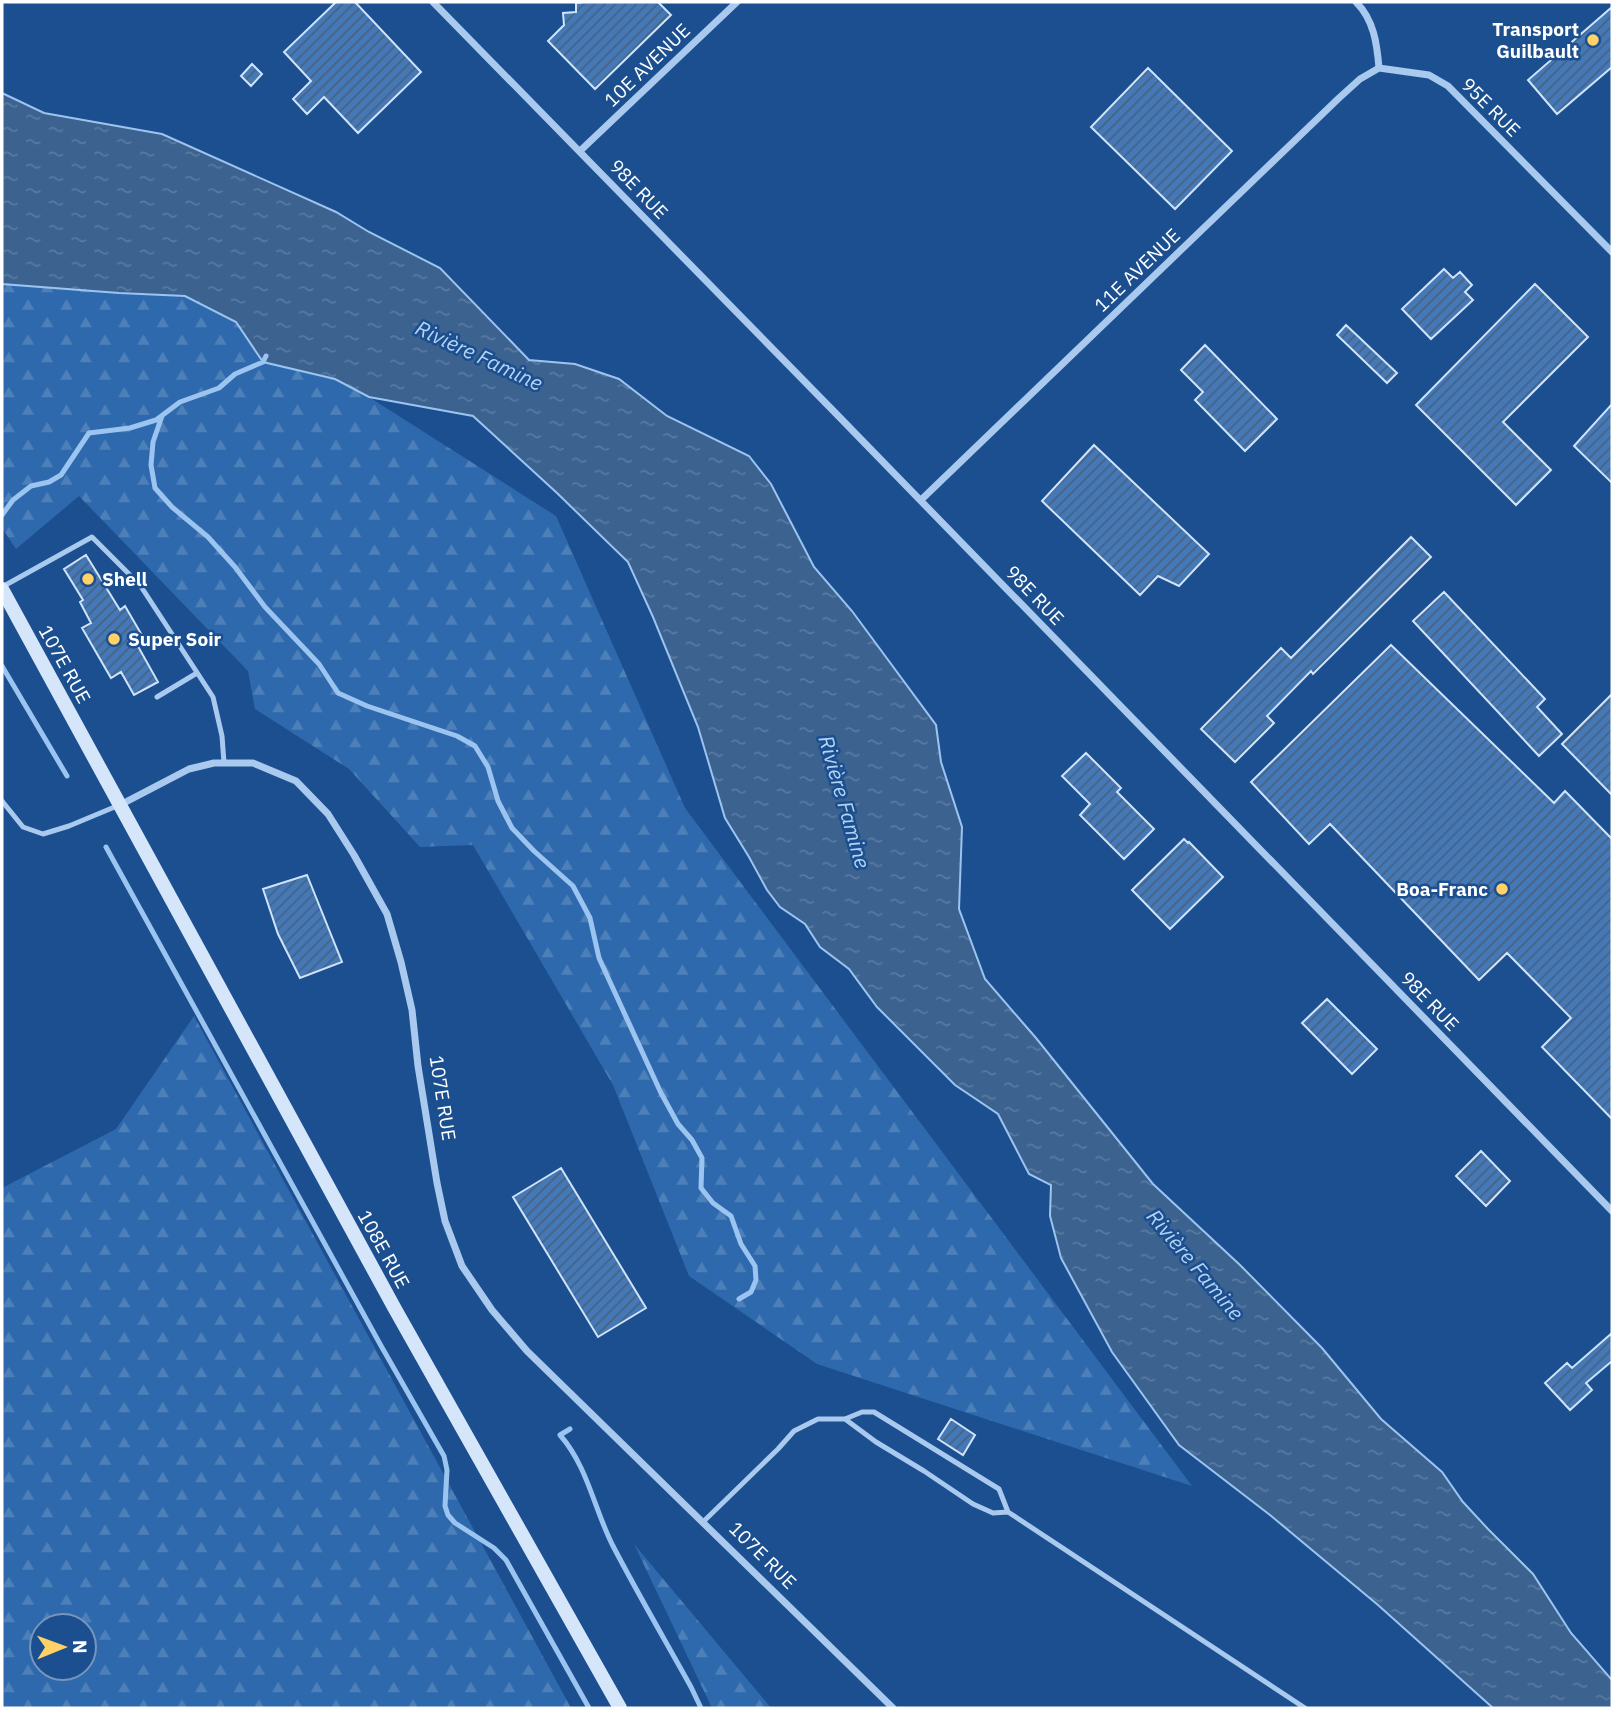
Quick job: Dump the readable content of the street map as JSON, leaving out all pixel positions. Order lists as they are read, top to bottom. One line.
{"streets":{"main road":["107E RUE","108E RUE"],"street":["10E AVENUE","95E RUE","98E RUE","11E AVENUE"]},"crossings":[["10E AVENUE","98E RUE"],["95E RUE","11E AVENUE"],["98E RUE","11E AVENUE"],["107E RUE","108E RUE"]],"water":["Rivière Famine"],"places":["Transport Guilbault","Shell","Super Soir","Boa-Franc"],"north":"right"}
